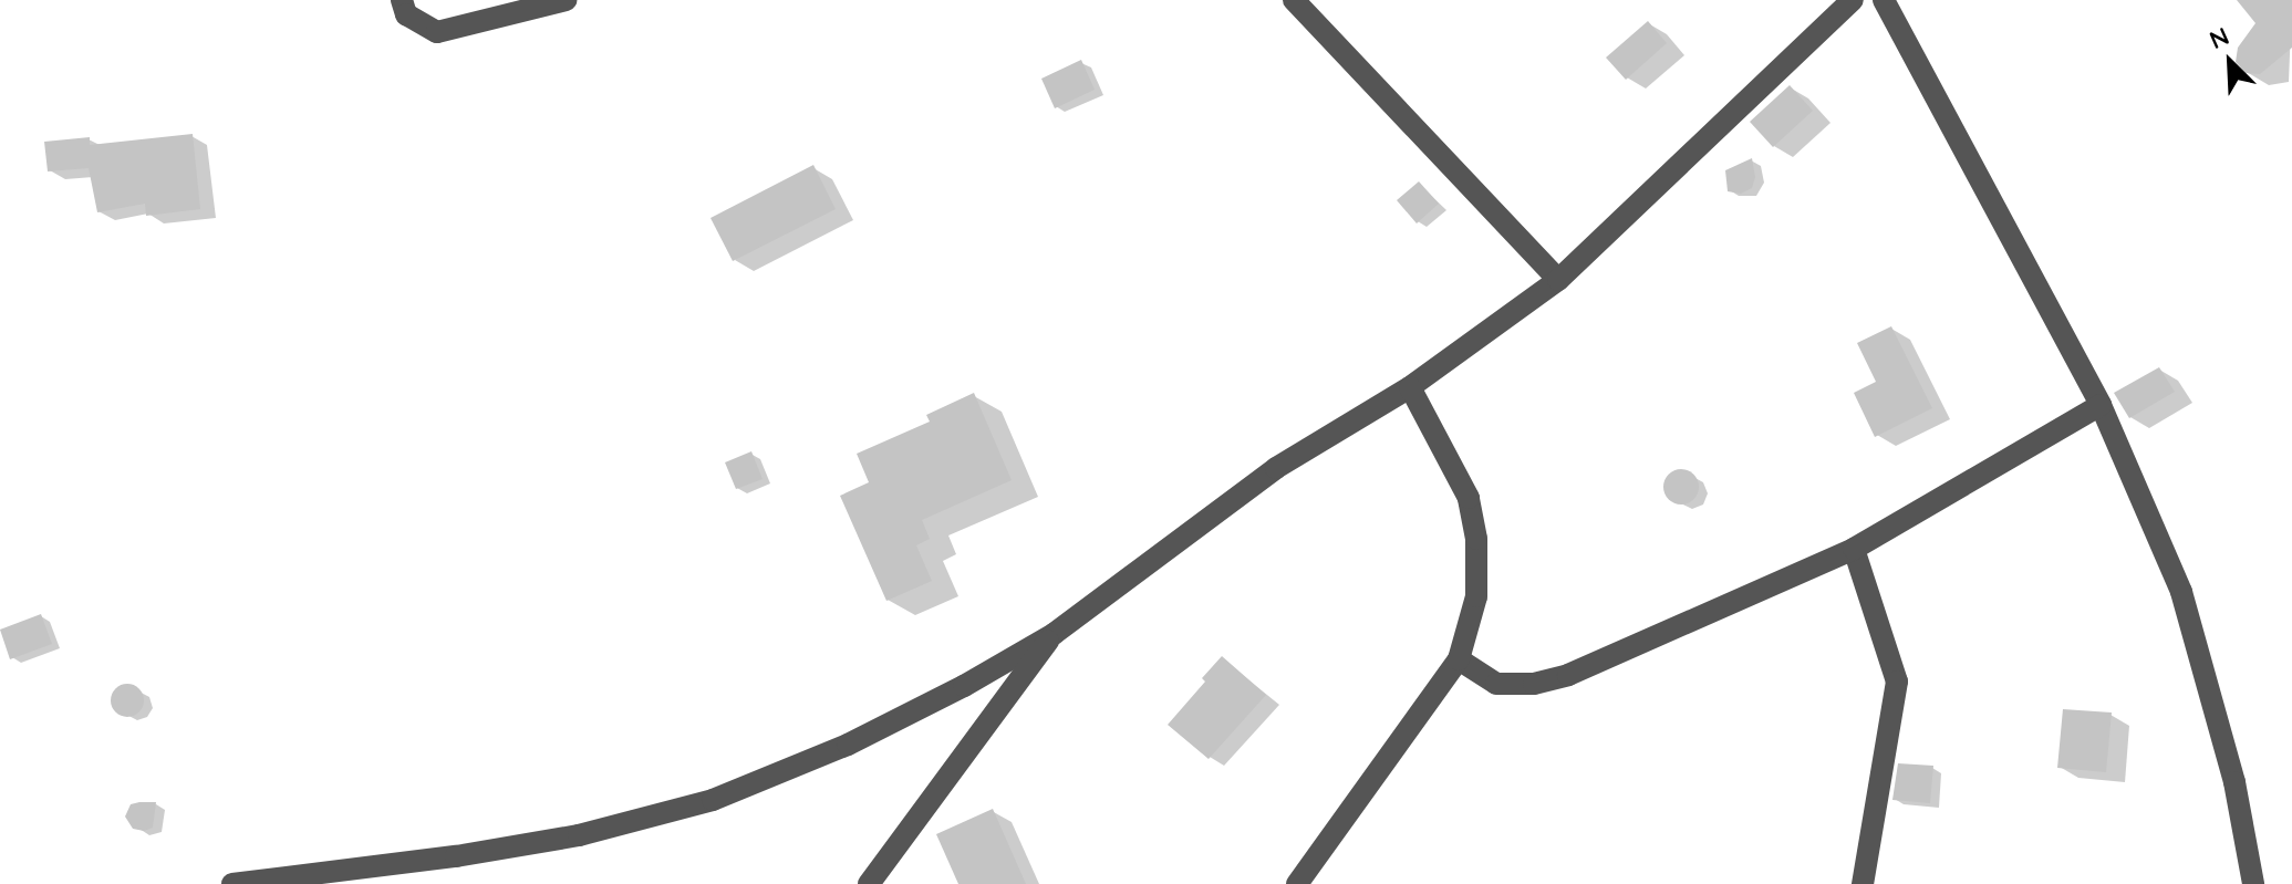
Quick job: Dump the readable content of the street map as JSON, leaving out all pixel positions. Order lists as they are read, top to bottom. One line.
{"north":"top left"}
